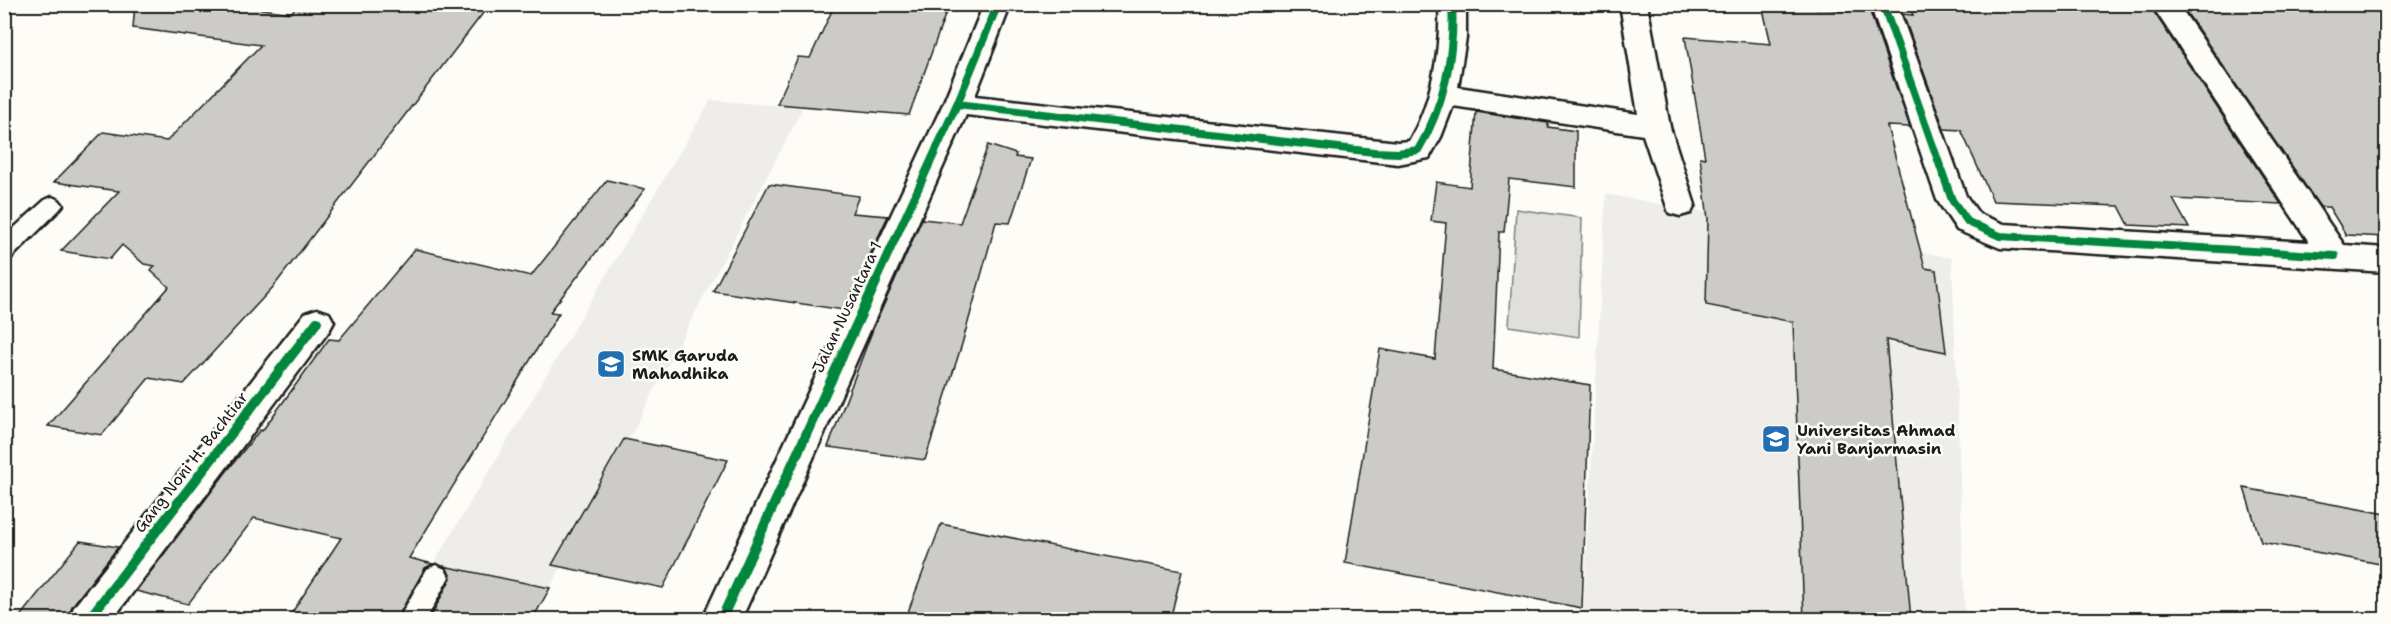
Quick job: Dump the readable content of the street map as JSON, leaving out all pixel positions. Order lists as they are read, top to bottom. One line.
{"streets":{"street":["Jalan Nusantara 1","Gang Noni H. Bachtiar"]},"places":{"school or university":["SMK Garuda Mahadhika","Universitas Ahmad Yani Banjarmasin"]}}
